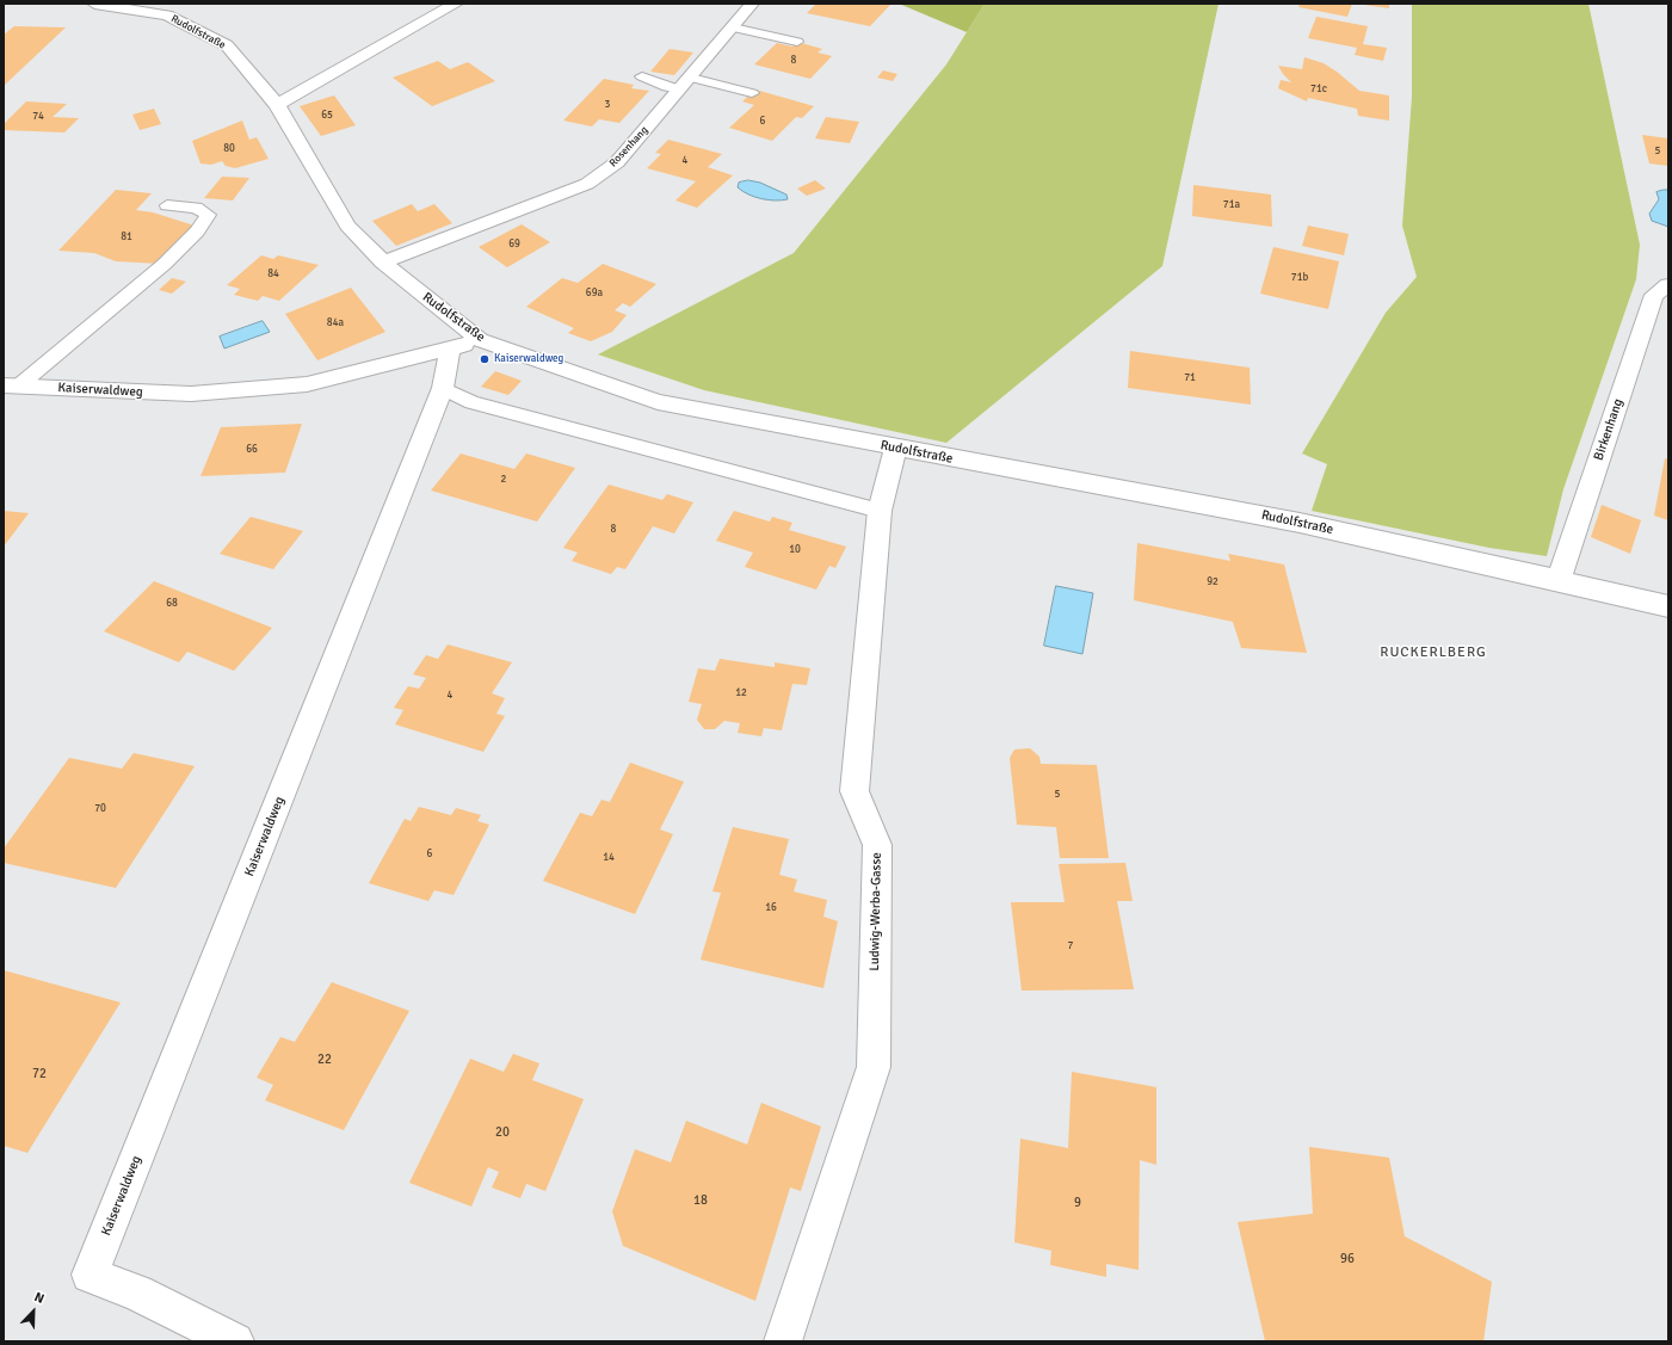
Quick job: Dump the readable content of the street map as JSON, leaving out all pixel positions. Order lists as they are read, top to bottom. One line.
{"streets":{"street":["Rudolfstraße","Rosenhang","Kaiserwaldweg","Birkenhang","Ludwig-Werba-Gasse"]},"crossings":[["Rudolfstraße","Rosenhang"],["Rudolfstraße","Kaiserwaldweg"],["Rudolfstraße","Birkenhang"],["Rudolfstraße","Ludwig-Werba-Gasse"]],"districts":["RUCKERLBERG"],"places":["Kaiserwaldweg"],"house_numbers":["8","71c","3","65","74","6","80","5","4","71a","81","69","84","71b","69a","84a","71","66","2","8","10","92","68","12","4","5","70","6","14","16","7","22","72","20","18","9","96"],"north":"top right"}
